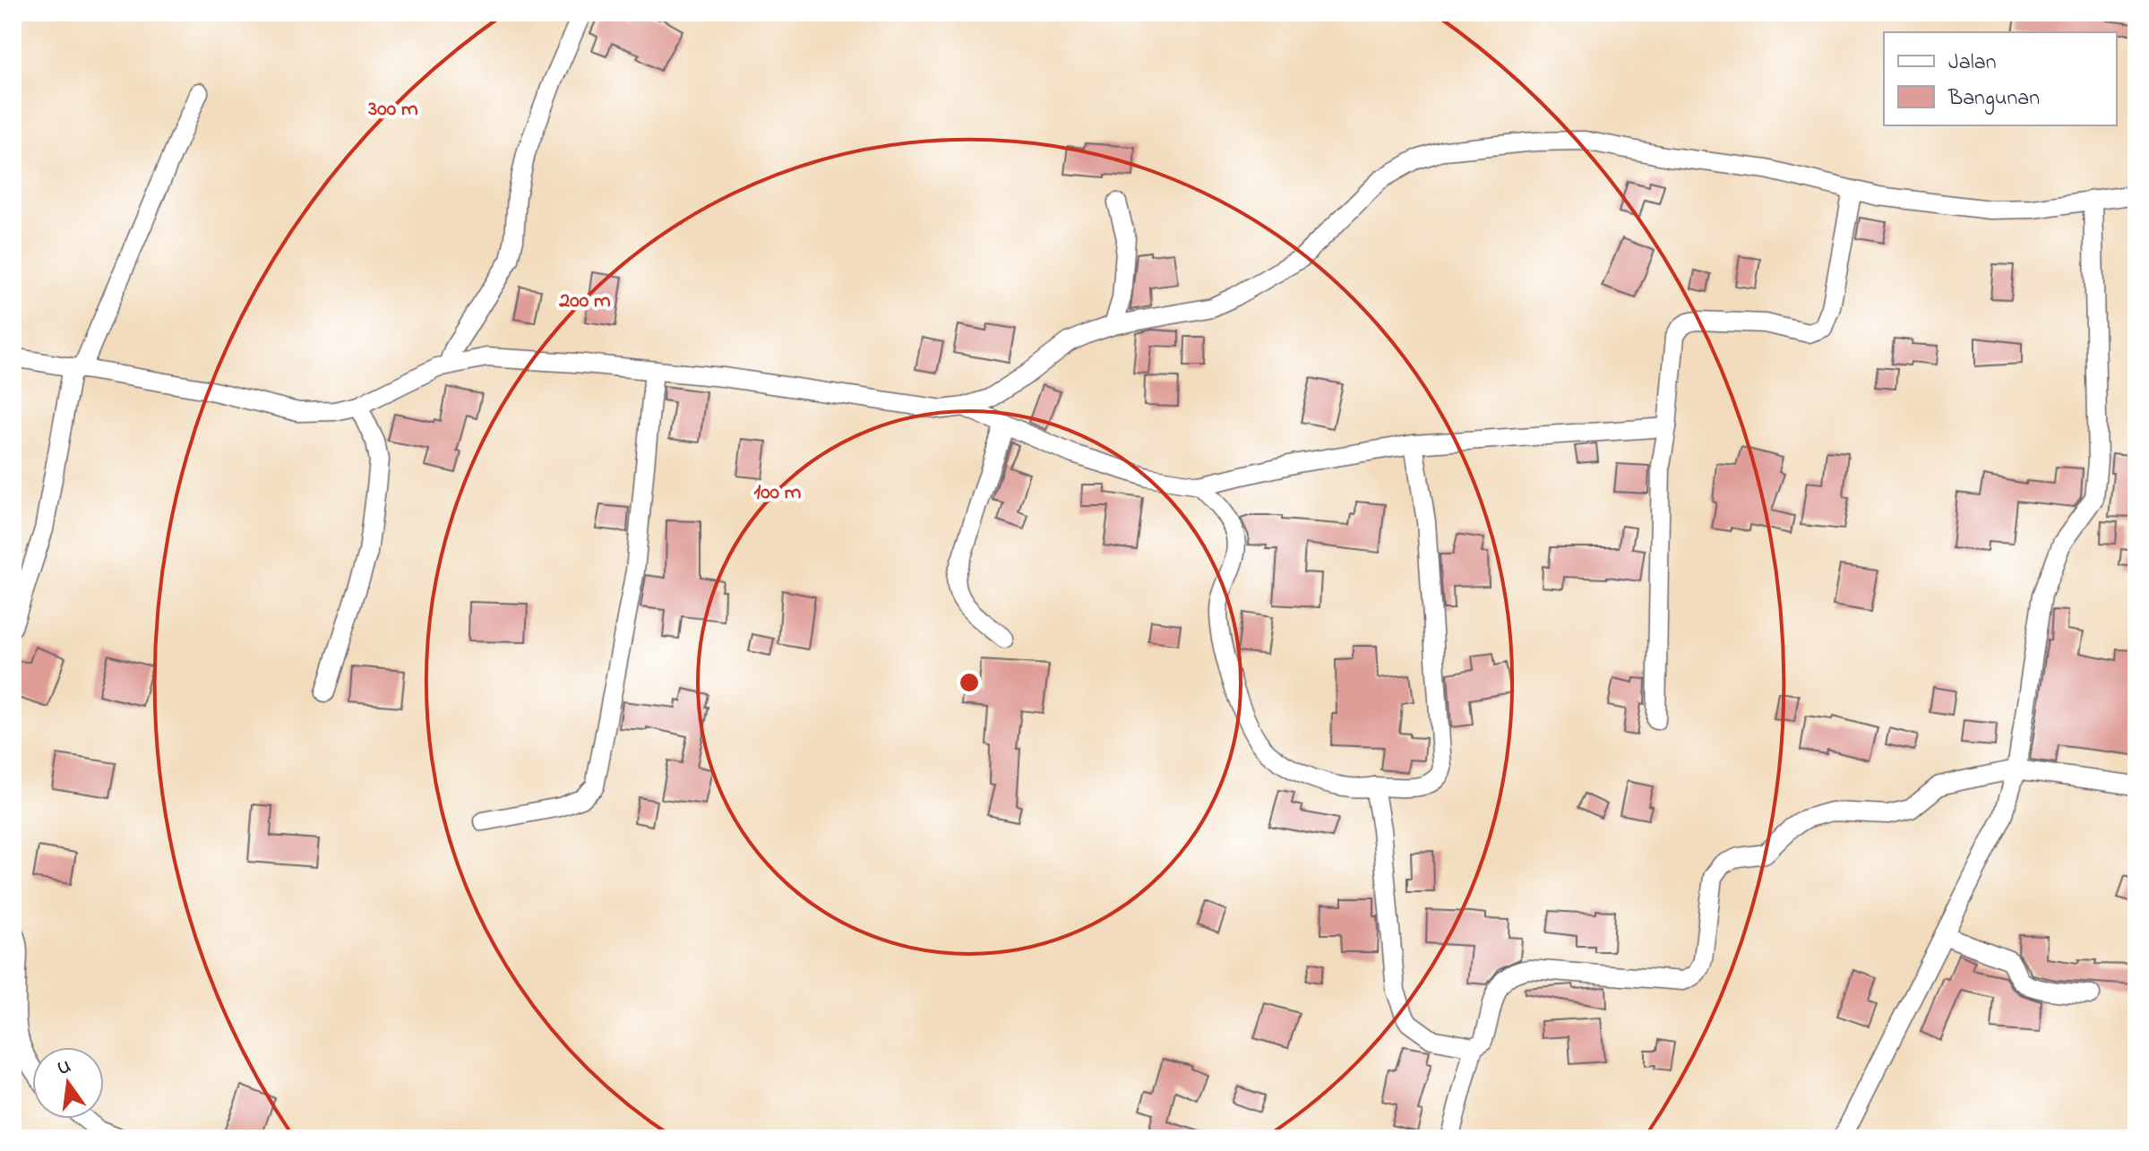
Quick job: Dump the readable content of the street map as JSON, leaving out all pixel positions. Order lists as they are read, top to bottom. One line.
{"legend":["Jalan","Bangunan"],"north":"top","rings":["300 m","200 m","100 m"]}
